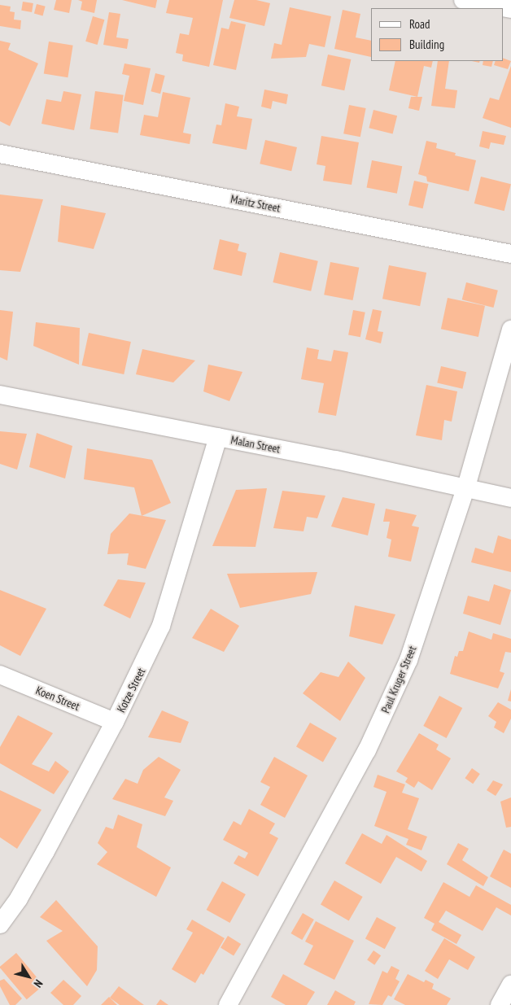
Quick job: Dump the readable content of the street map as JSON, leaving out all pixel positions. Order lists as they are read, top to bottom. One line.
{"streets":{"street":["Maritz Street","Malan Street","Paul Kruger Street","Kotze Street","Koen Street"]},"crossings":[["Malan Street","Paul Kruger Street"],["Malan Street","Kotze Street"],["Kotze Street","Koen Street"]],"legend":["Road","Building"],"north":"bottom right"}
